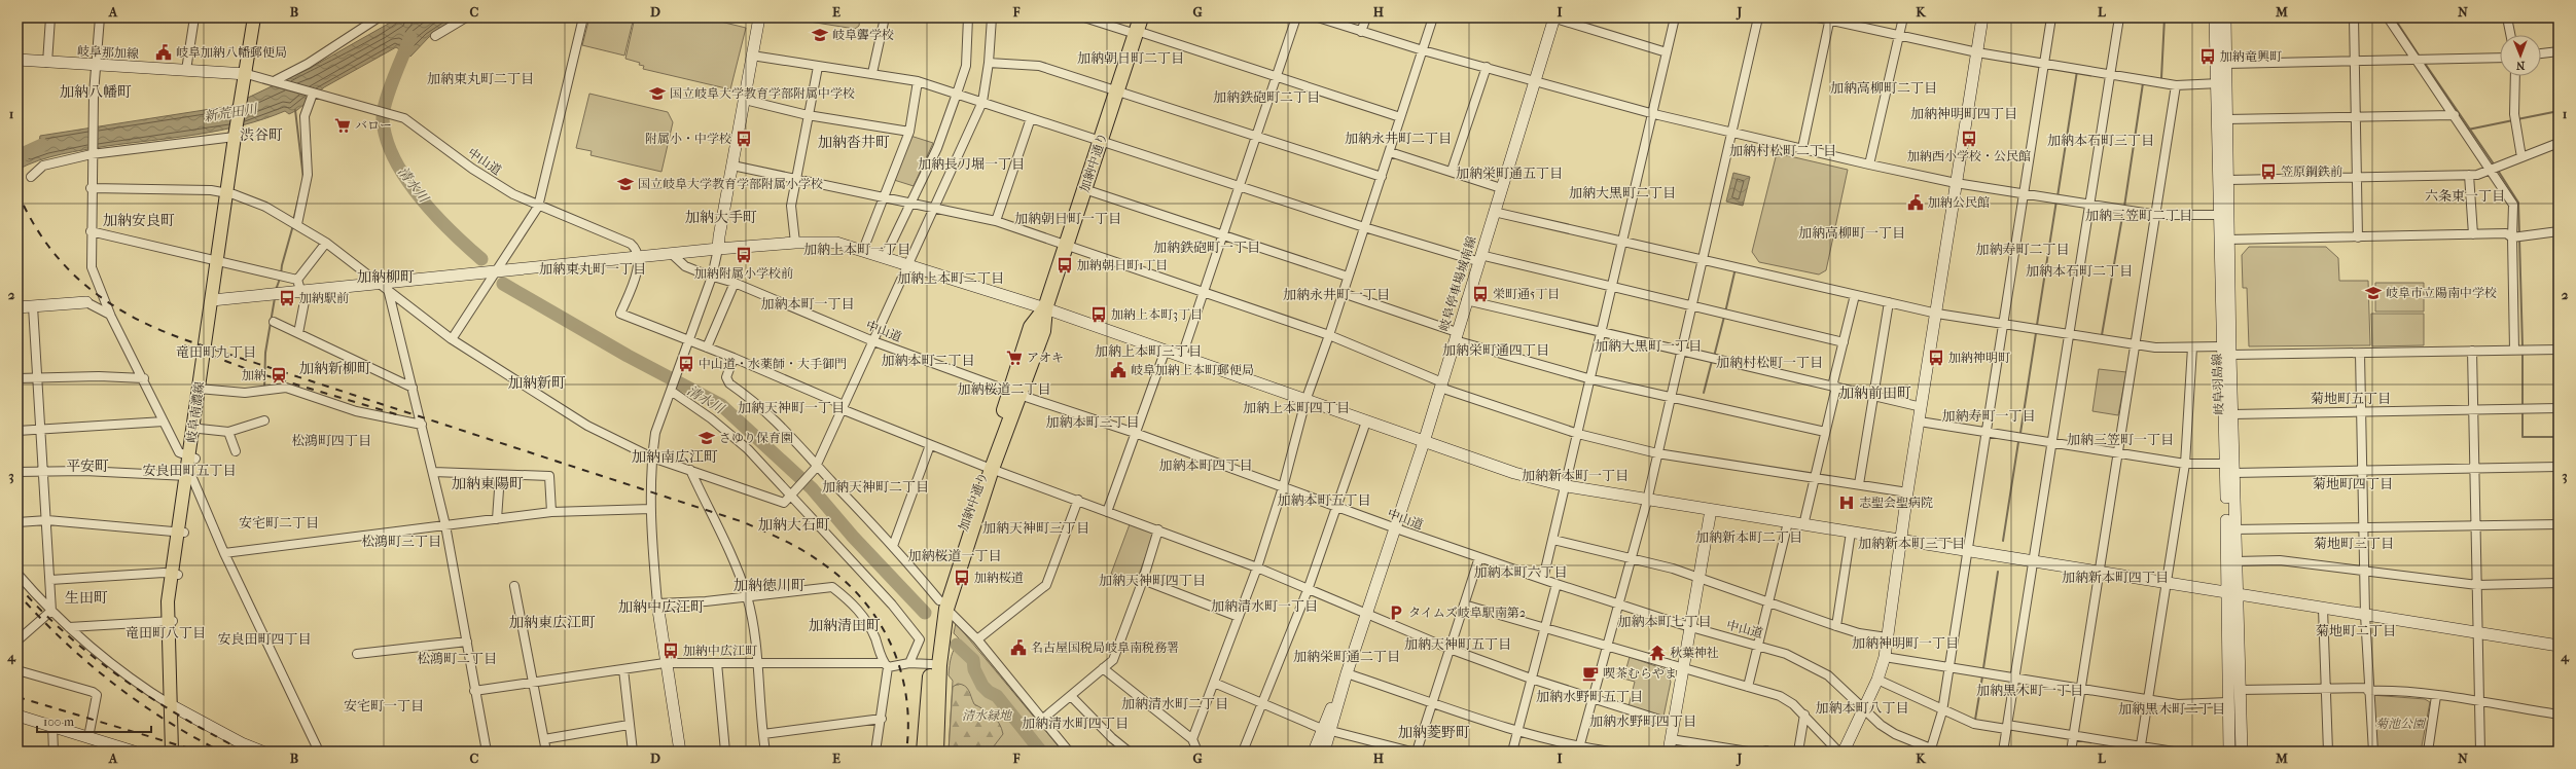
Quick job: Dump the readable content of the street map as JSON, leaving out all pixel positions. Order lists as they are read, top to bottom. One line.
{"streets":{"highway":["加納中通り"],"main road":["岐阜南濃線"],"street":["岐阜那加線","中山道","岐阜停車場城南線","岐阜羽島線"]},"crossings":[["岐阜那加線","中山道"],["岐阜那加線","岐阜南濃線"],["中山道","加納中通り"],["中山道","岐阜停車場城南線"],["中山道","岐阜南濃線"]],"districts":["加納朝日町二丁目","加納東丸町二丁目","加納高柳町二丁目","加納八幡町","加納鉄砲町二丁目","加納神明町四丁目","渋谷町","加納永井町二丁目","加納本石町三丁目","加納沓井町","加納村松町二丁目","加納長刀堀一丁目","加納栄町通五丁目","加納大黒町二丁目","六条東一丁目","加納三笠町二丁目","加納大手町","加納朝日町一丁目","加納安良町","加納高柳町一丁目","加納鉄砲町一丁目","加納上本町一丁目","加納寿町二丁目","加納東丸町一丁目","加納本石町二丁目","加納柳町","加納上本町二丁目","加納永井町一丁目","加納本町一丁目","加納大黒町一丁目","加納栄町通四丁目","加納上本町三丁目","竜田町九丁目","加納本町二丁目","加納村松町一丁目","加納新柳町","加納新町","加納桜道二丁目","加納前田町","菊地町五丁目","加納天神町一丁目","加納上本町四丁目","加納寿町一丁目","加納本町三丁目","加納三笠町一丁目","松鴻町四丁目","加納南広江町","加納本町四丁目","平安町","安良田町五丁目","加納新本町一丁目","加納東陽町","菊地町四丁目","加納天神町二丁目","加納本町五丁目","安宅町二丁目","加納大石町","加納天神町三丁目","加納新本町二丁目","松鴻町三丁目","加納新本町三丁目","菊地町三丁目","加納桜道一丁目","加納本町六丁目","加納新本町四丁目","加納天神町四丁目","加納徳川町","生田町","加納清水町一丁目","加納中広江町","加納本町七丁目","加納東広江町","加納清田町","菊地町二丁目","竜田町八丁目","安良田町四丁目","加納神明町一丁目","加納天神町五丁目","加納栄町通二丁目","松鴻町二丁目","加納黒木町一丁目","加納水野町五丁目","加納清水町二丁目","安宅町一丁目","加納本町八丁目","加納黒木町二丁目","加納水野町四丁目","加納清水町四丁目","加納菱野町"],"water":["新荒田川","清水川"],"parks":["清水緑地","菊池公園"],"places":{"school or university":["岐阜聾学校","国立岐阜大学教育学部附属中学校","国立岐阜大学教育学部附属小学校","岐阜市立陽南中学校","さゆり保育園"],"public building":["岐阜加納八幡郵便局","加納公民館","岐阜加納上本町郵便局","名古屋国税局岐阜南税務署"],"bus stop":["加納竜興町","附属小・中学校","加納西小学校・公民館","笠原鋼鉄前","加納附属小学校前","加納朝日町1丁目","栄町通5丁目","加納駅前","加納上本町3丁目","加納神明町","中山道・水薬師・大手御門","加納桜道","加納中広江町"],"supermarket":["バロー","アオキ"],"station":["加納"],"hospital":["志聖会聖病院"],"parking":["タイムズ岐阜駅南第2"],"temple":["秋葉神社"],"cafe":["喫茶むらやま"]},"scale_bar":"100 m","north":"bottom","grid":{"columns":["A","B","C","D","E","F","G","H","I","J","K","L","M","N"],"rows":["1","2","3","4"]}}
